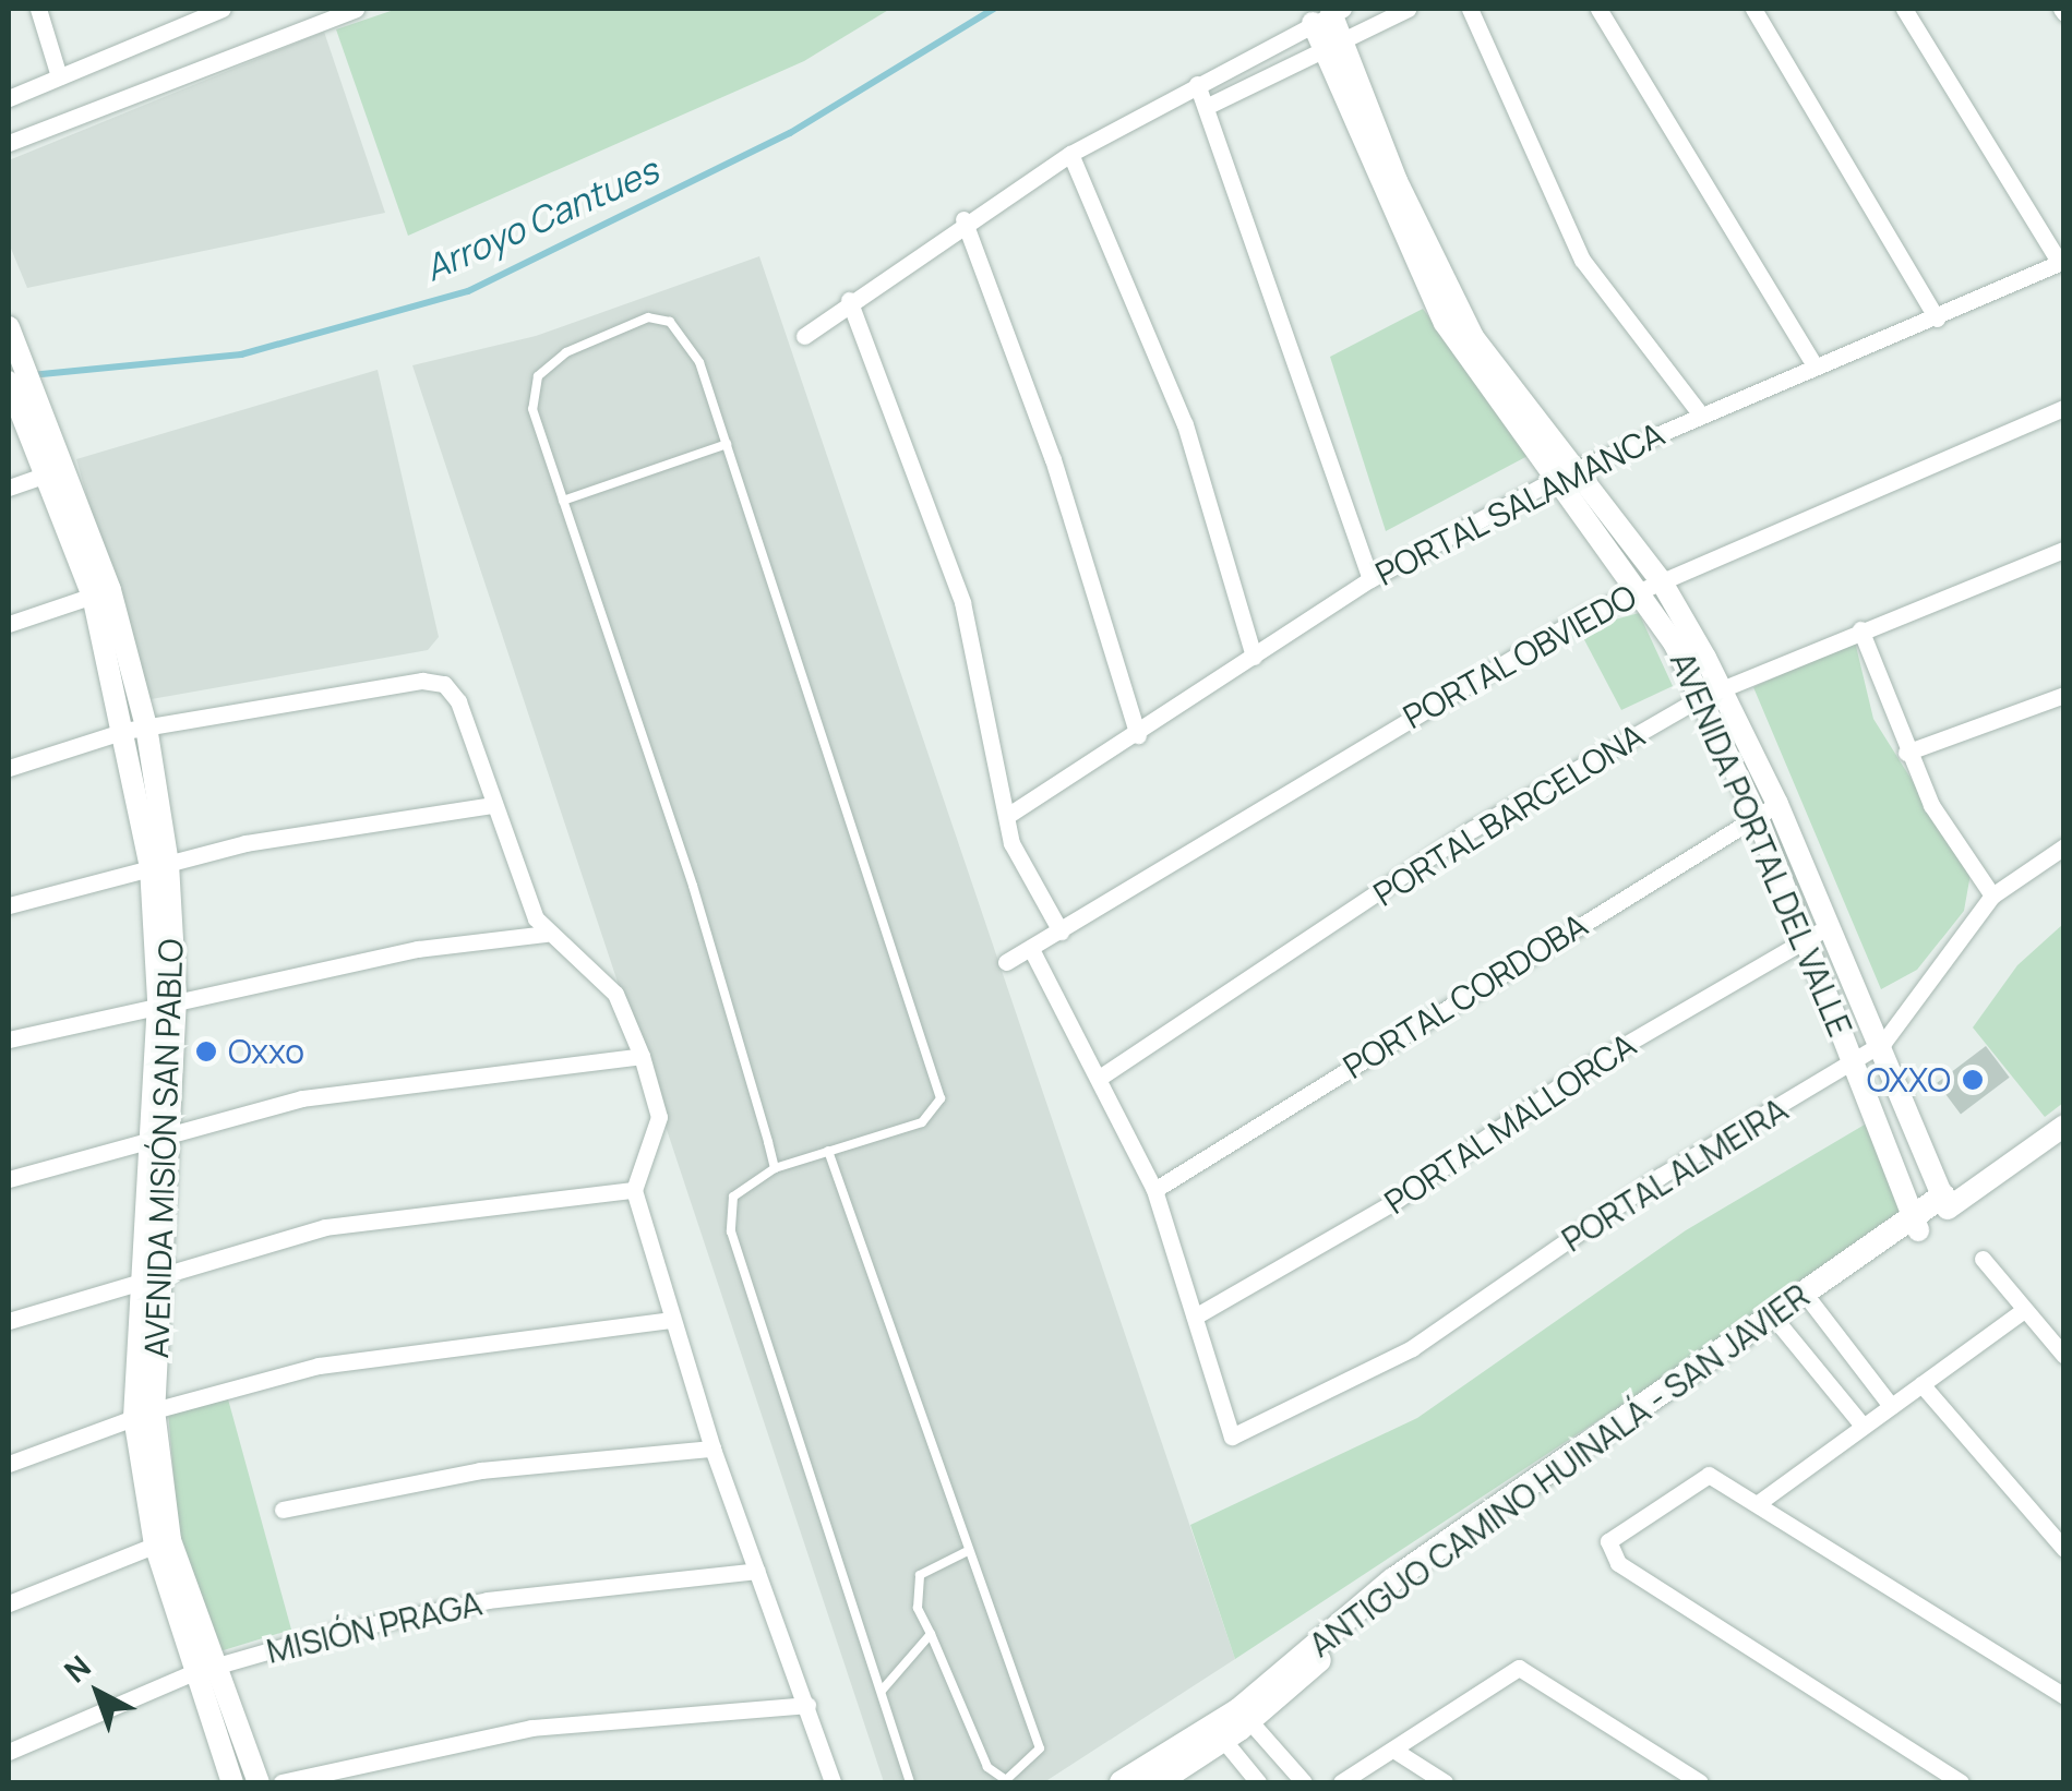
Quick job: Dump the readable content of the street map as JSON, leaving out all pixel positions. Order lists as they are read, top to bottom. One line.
{"streets":{"street":["PORTAL SALAMANCA","PORTAL OBVIEDO","PORTAL BARCELONA","AVENIDA PORTAL DEL VALLE","PORTAL CORDOBA","PORTAL MALLORCA","AVENIDA MISIÓN SAN PABLO","PORTAL ALMEIRA","MISIÓN PRAGA"]},"crossings":[["PORTAL SALAMANCA","AVENIDA PORTAL DEL VALLE"],["PORTAL OBVIEDO","AVENIDA PORTAL DEL VALLE"],["PORTAL BARCELONA","AVENIDA PORTAL DEL VALLE"],["AVENIDA PORTAL DEL VALLE","PORTAL CORDOBA"],["AVENIDA PORTAL DEL VALLE","PORTAL MALLORCA"],["AVENIDA PORTAL DEL VALLE","PORTAL ALMEIRA"],["PORTAL MALLORCA","PORTAL ALMEIRA"],["AVENIDA MISIÓN SAN PABLO","MISIÓN PRAGA"]],"water":["Arroyo Cantues"],"places":["Oxxo","OXXO"],"north":"top left"}
